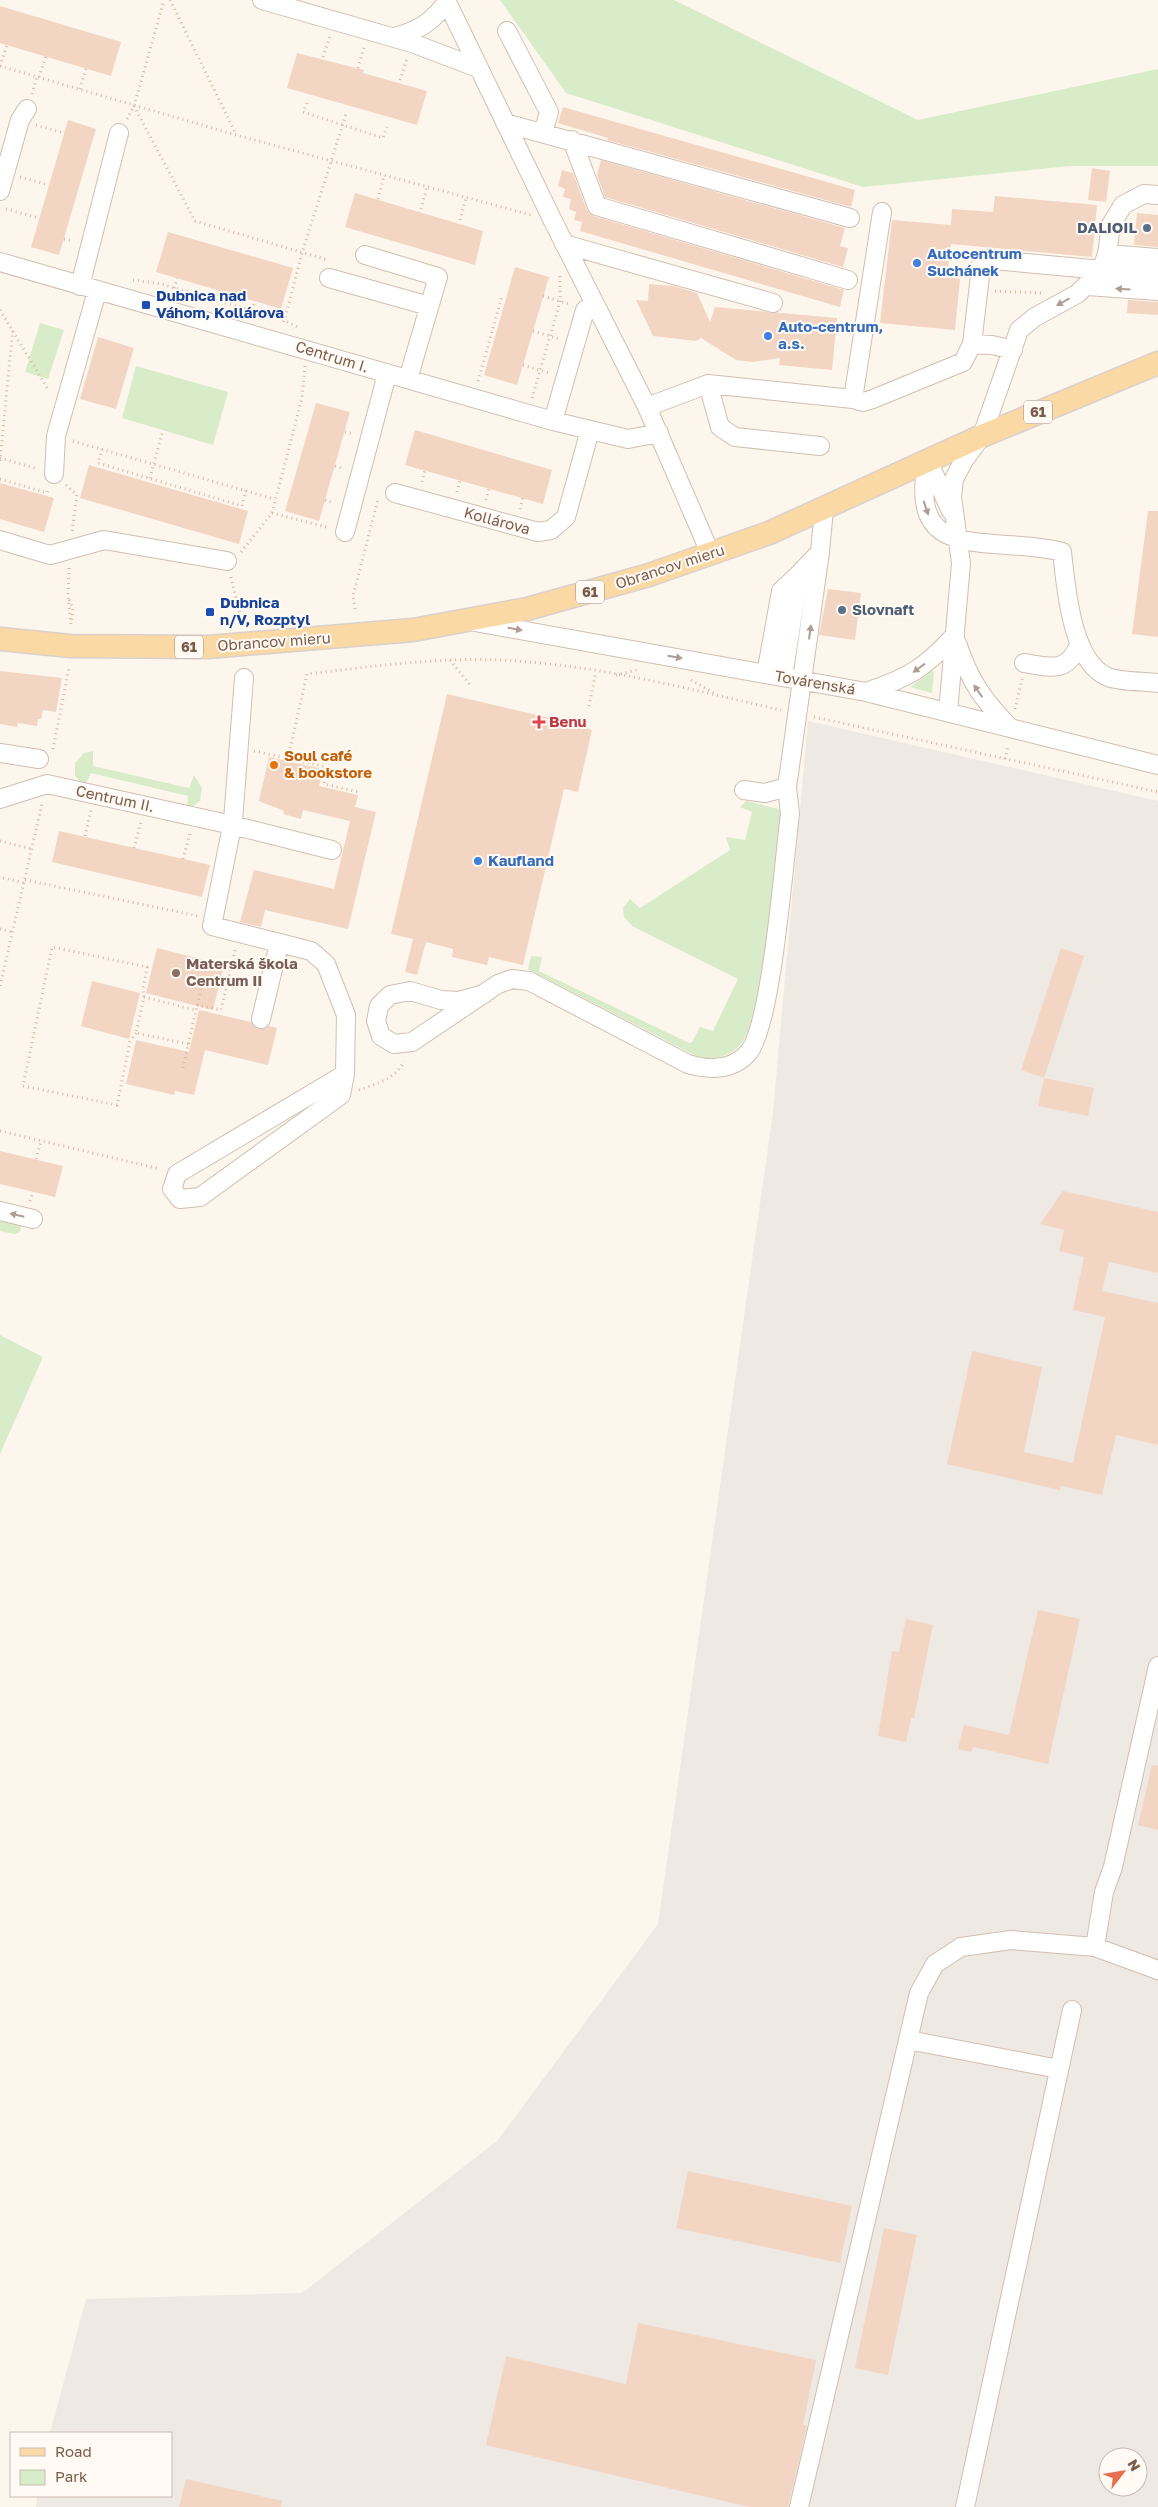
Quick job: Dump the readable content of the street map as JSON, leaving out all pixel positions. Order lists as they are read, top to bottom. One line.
{"streets":{"main road":["61","Obrancov mieru"],"street":["Centrum I.","Kollárova","Továrenská","Centrum II."]},"crossings":[["Centrum I.","Kollárova"],["Obrancov mieru","Továrenská"]],"one_way":["Továrenská"],"places":{"other":["DALIOIL","Autocentrum Suchánek","Auto-centrum, a.s.","Slovnaft","Soul café & bookstore","Kaufland","Materská škola Centrum II"],"transit":["Dubnica nad Váhom, Kollárova","Dubnica n/V, Rozptyl"],"health":["Benu"]},"legend":["Road","Park"],"north":"top right"}
